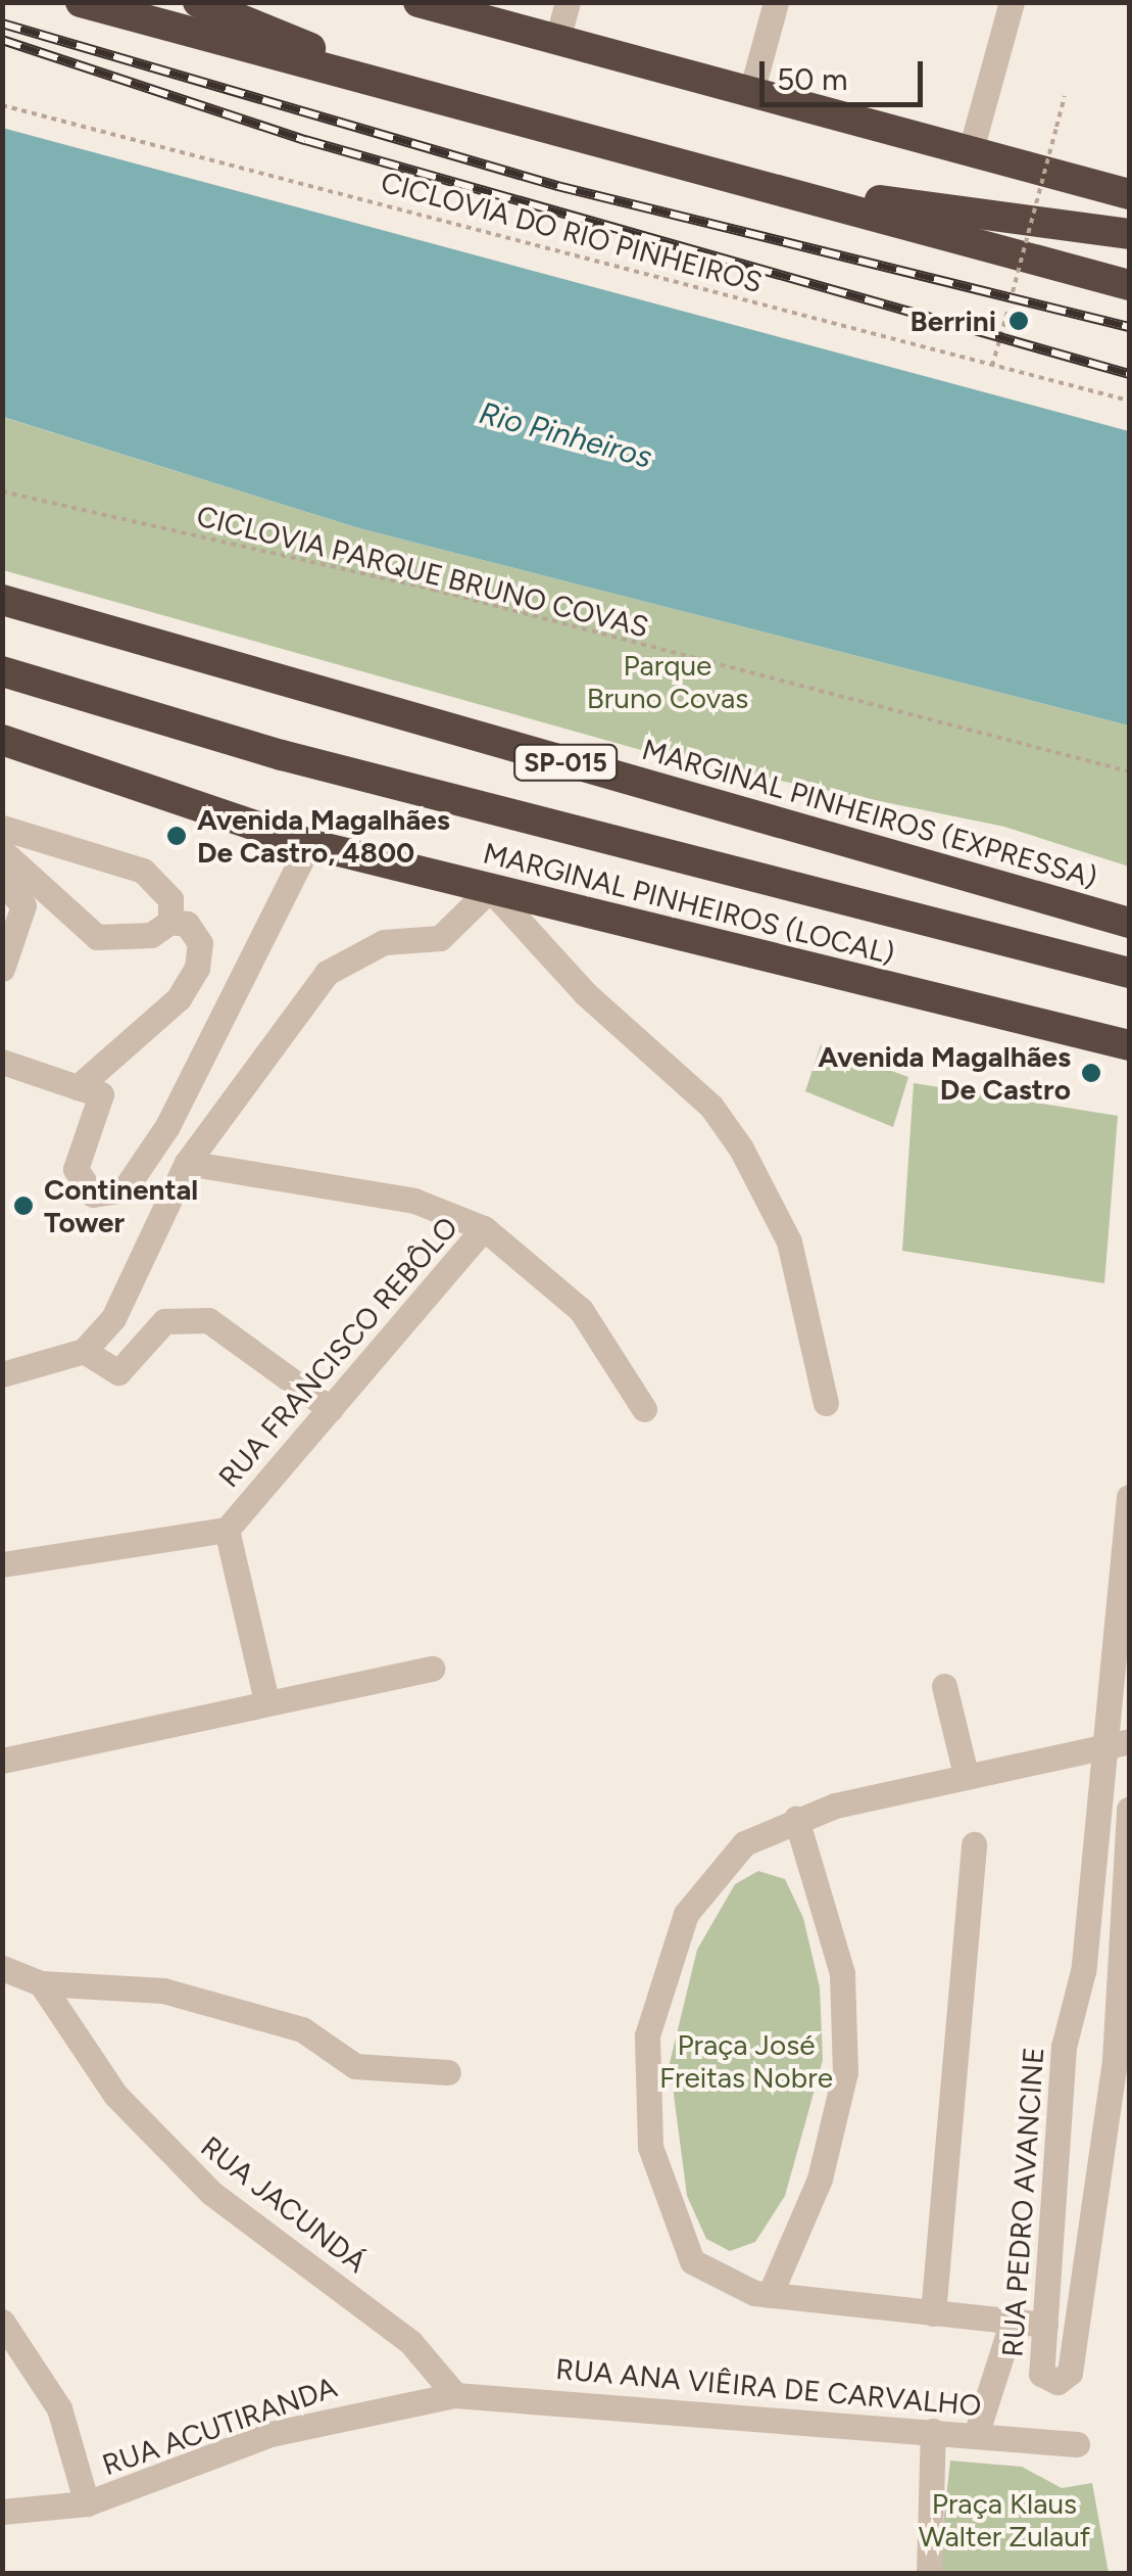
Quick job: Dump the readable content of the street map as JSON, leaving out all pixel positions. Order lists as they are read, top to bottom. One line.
{"streets":{"highway":["SP-015","MARGINAL PINHEIROS (EXPRESSA)","MARGINAL PINHEIROS (LOCAL)"],"street":["RUA FRANCISCO REBÔLO","RUA PEDRO AVANCINE","RUA JACUNDÁ","RUA ANA VIÊIRA DE CARVALHO","RUA ACUTIRANDA"],"path":["CICLOVIA DO RIO PINHEIROS","CICLOVIA PARQUE BRUNO COVAS"]},"crossings":[["RUA JACUNDÁ","RUA ANA VIÊIRA DE CARVALHO"],["RUA JACUNDÁ","RUA ACUTIRANDA"],["RUA ANA VIÊIRA DE CARVALHO","RUA ACUTIRANDA"]],"water":["Rio Pinheiros"],"parks":["Parque Bruno Covas","Praça José Freitas Nobre","Praça Klaus Walter Zulauf"],"places":["Berrini","Avenida Magalhães De Castro, 4800","Avenida Magalhães De Castro","Continental Tower"],"scale_bar":"50 m"}
